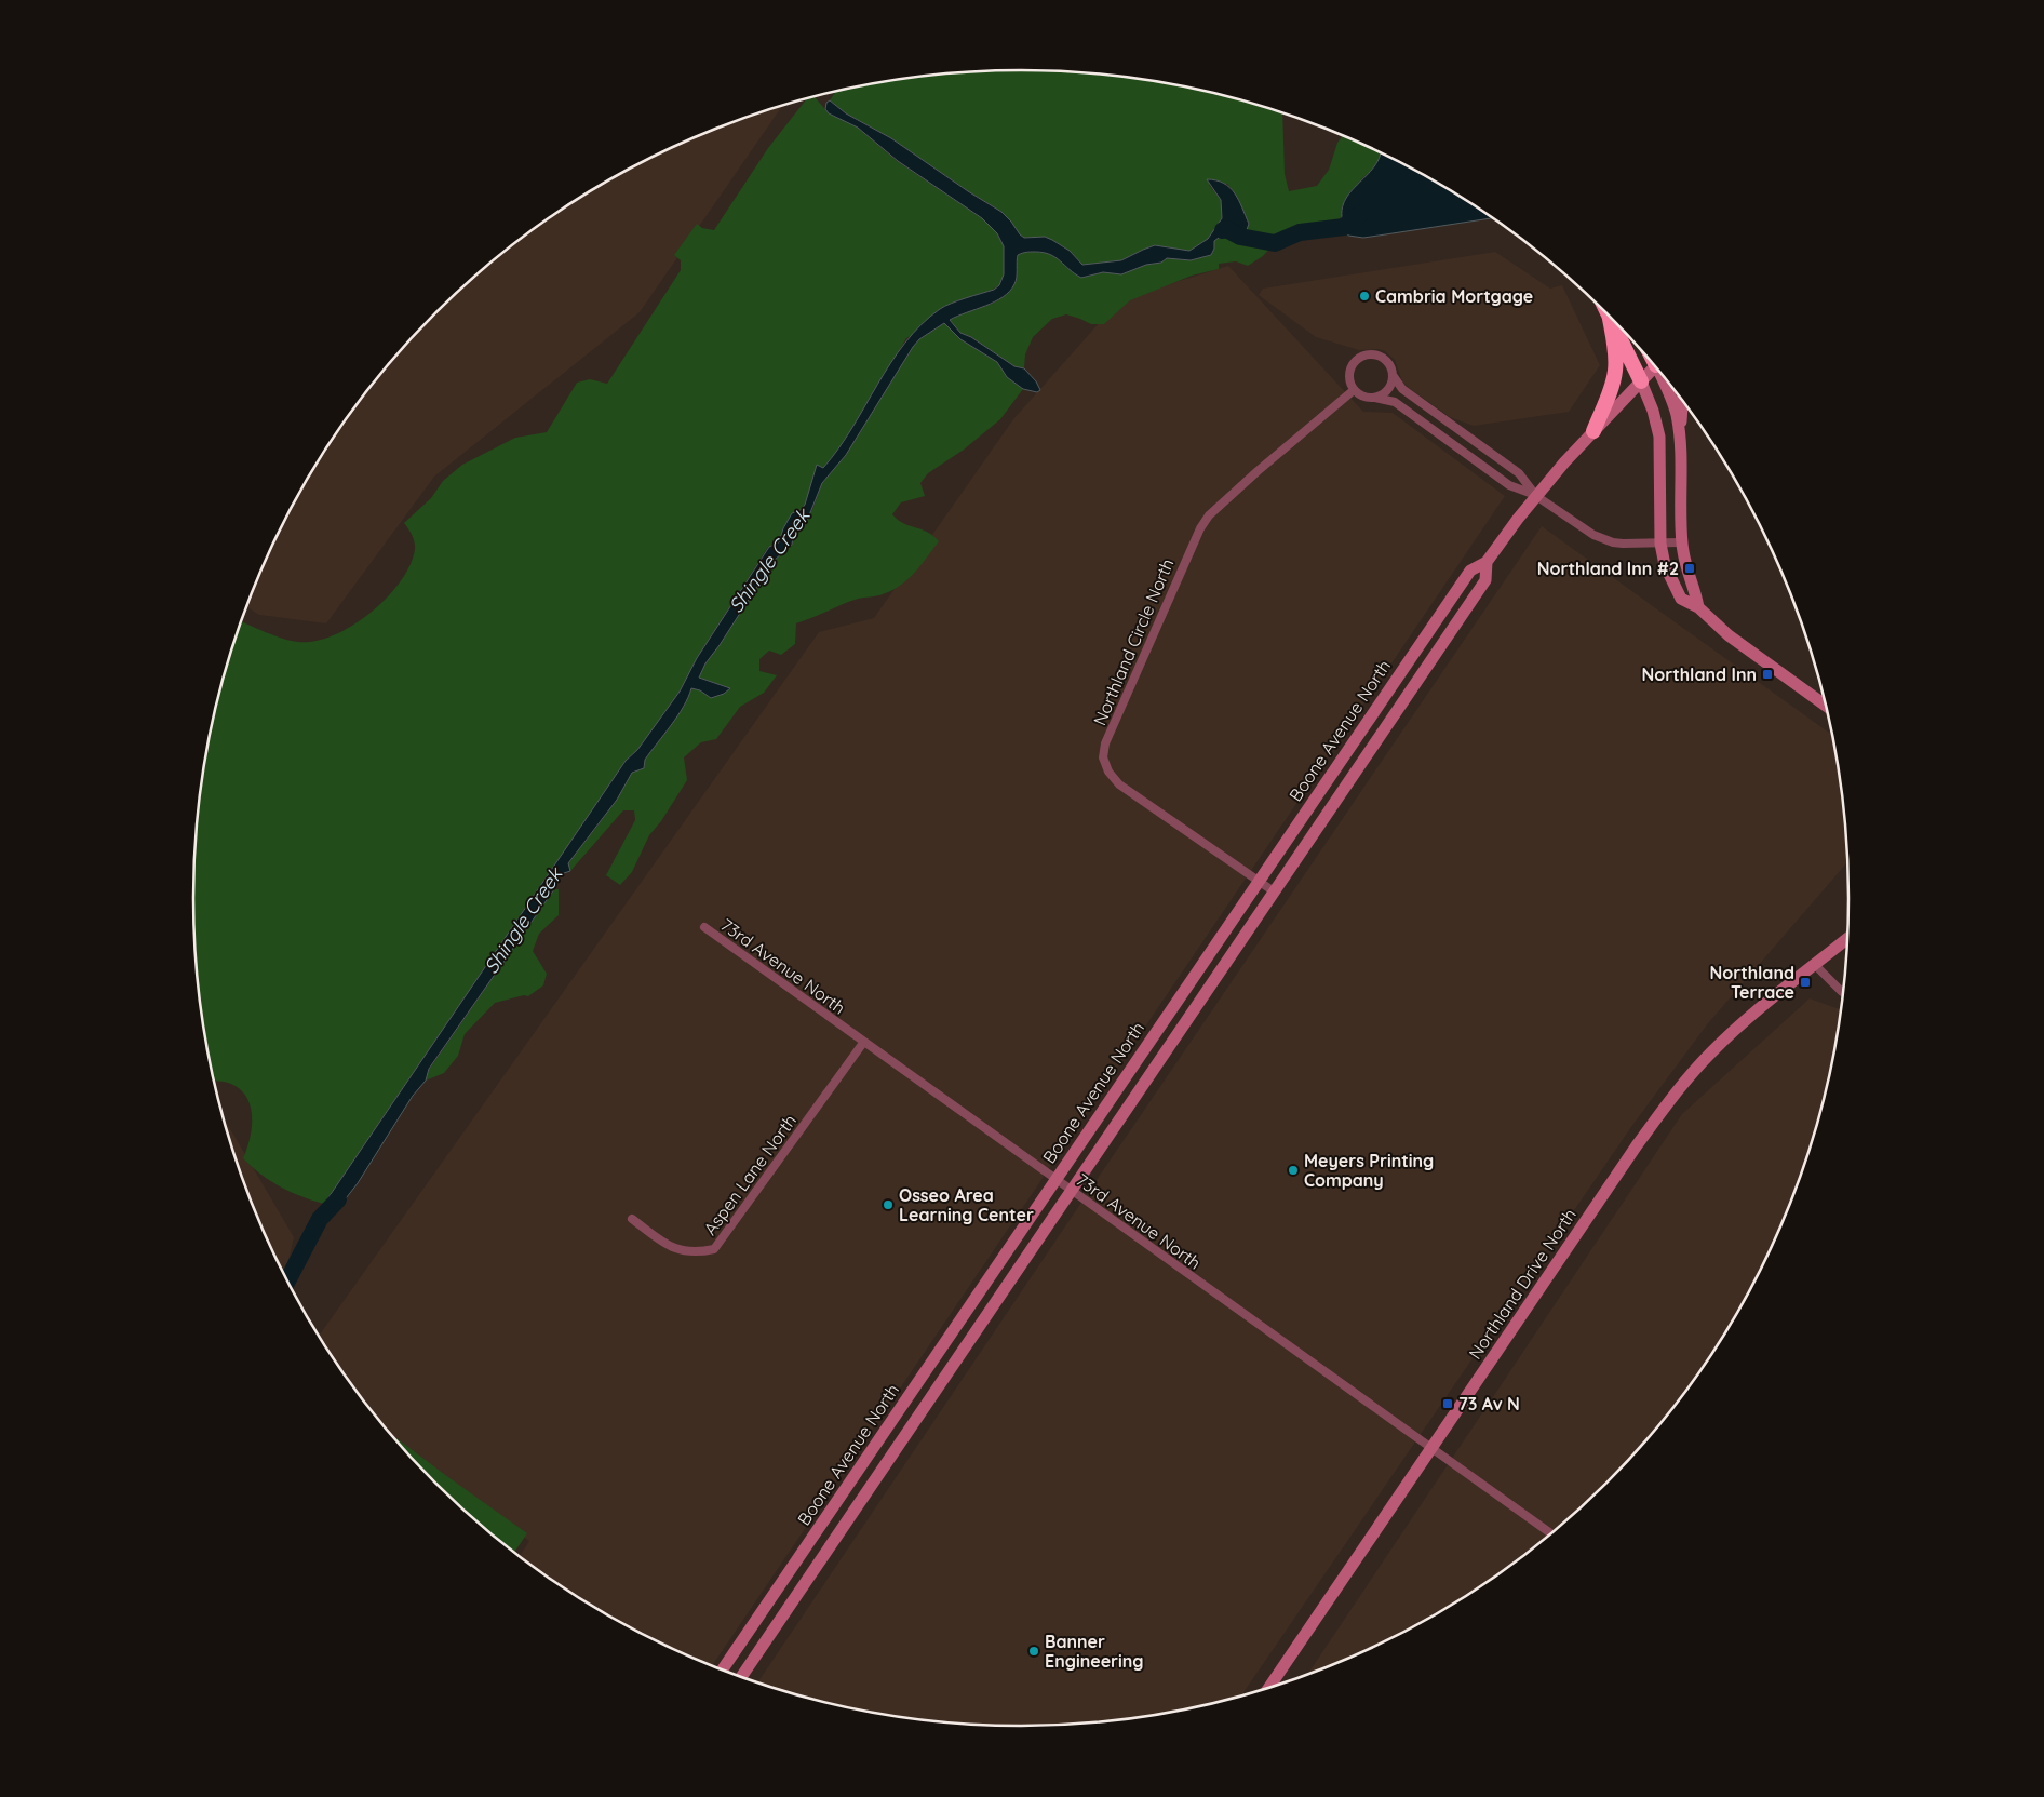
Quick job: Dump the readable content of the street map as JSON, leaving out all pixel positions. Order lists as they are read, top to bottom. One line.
{"streets":{"street":["Northland Circle North","Boone Avenue North","73rd Avenue North","Aspen Lane North","Northland Drive North"]},"crossings":[["Northland Circle North","Boone Avenue North"],["Boone Avenue North","73rd Avenue North"],["73rd Avenue North","Aspen Lane North"],["73rd Avenue North","Northland Drive North"]],"water":["Shingle Creek"],"places":{"other":["Cambria Mortgage","Meyers Printing Company","Osseo Area Learning Center","Banner Engineering"],"transit":["Northland Inn #2","Northland Inn","Northland Terrace","73 Av N"]}}
